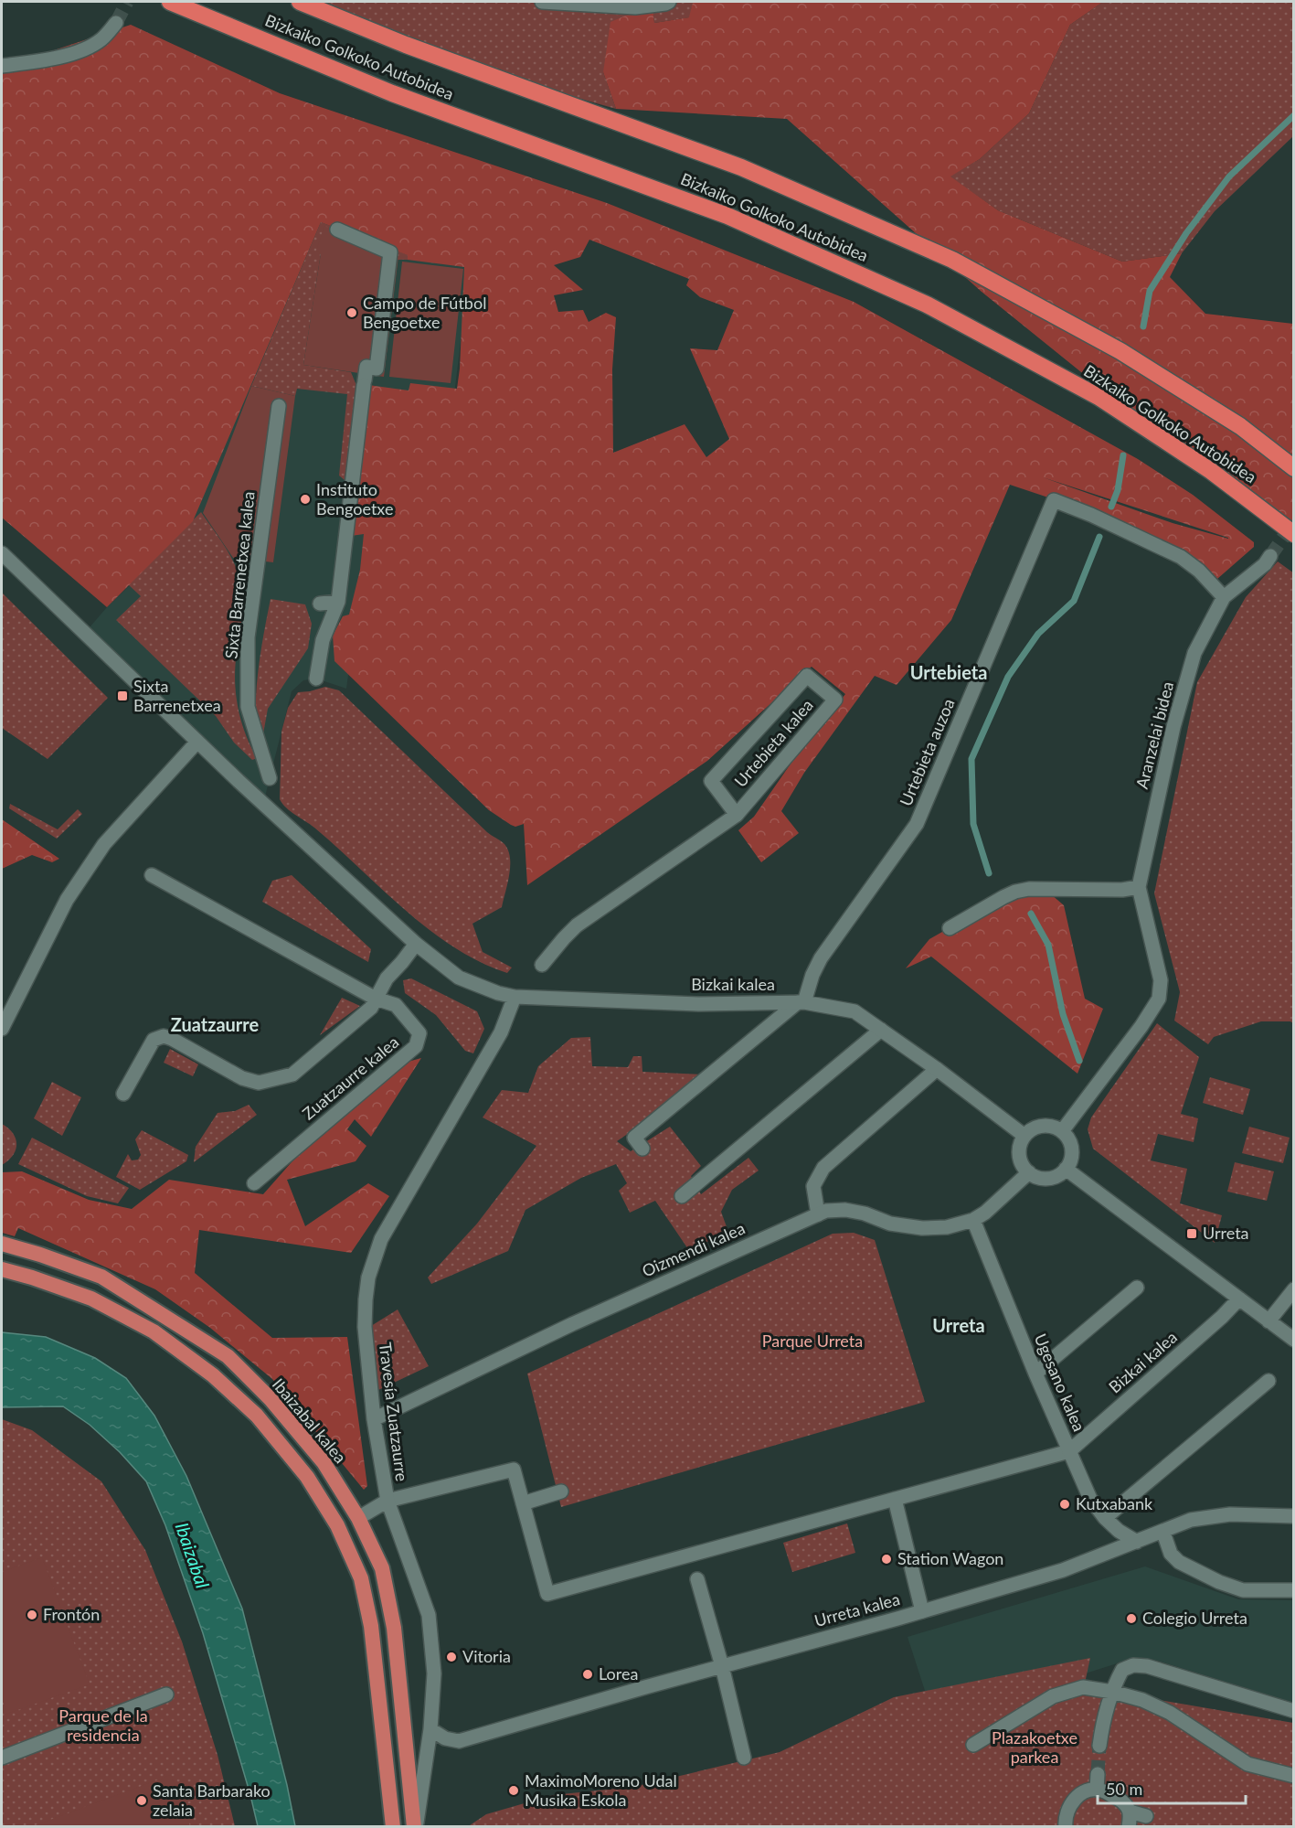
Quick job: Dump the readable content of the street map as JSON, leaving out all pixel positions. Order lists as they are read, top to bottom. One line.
{"streets":{"highway":["Bizkaiko Golkoko Autobidea","Ibaizabal kalea"],"street":["Sixta Barrenetxea kalea","Aranzelai bidea","Urtebieta kalea","Urtebieta auzoa","Bizkai kalea","Zuatzaurre kalea","Oizmendi kalea","Ugesano kalea","Travesía Zuatzaurre","Urreta kalea"]},"crossings":[["Aranzelai bidea","Urtebieta auzoa"],["Aranzelai bidea","Bizkai kalea"],["Aranzelai bidea","Oizmendi kalea"],["Urtebieta auzoa","Bizkai kalea"],["Bizkai kalea","Oizmendi kalea"],["Bizkai kalea","Ugesano kalea"],["Bizkai kalea","Travesía Zuatzaurre"],["Oizmendi kalea","Ugesano kalea"],["Oizmendi kalea","Travesía Zuatzaurre"],["Ugesano kalea","Urreta kalea"],["Travesía Zuatzaurre","Ibaizabal kalea"],["Travesía Zuatzaurre","Urreta kalea"]],"districts":["Urtebieta","Zuatzaurre","Urreta"],"water":["Ibaizabal"],"parks":["Parque Urreta","Parque de la residencia","Plazakoetxe parkea"],"places":{"other":["Campo de Fútbol Bengoetxe","Instituto Bengoetxe","Kutxabank","Station Wagon","Frontón","Colegio Urreta","Vitoria","Lorea","MaximoMoreno Udal Musika Eskola","Santa Barbarako zelaia"],"transit":["Sixta Barrenetxea","Urreta"]},"scale_bar":"50 m"}
